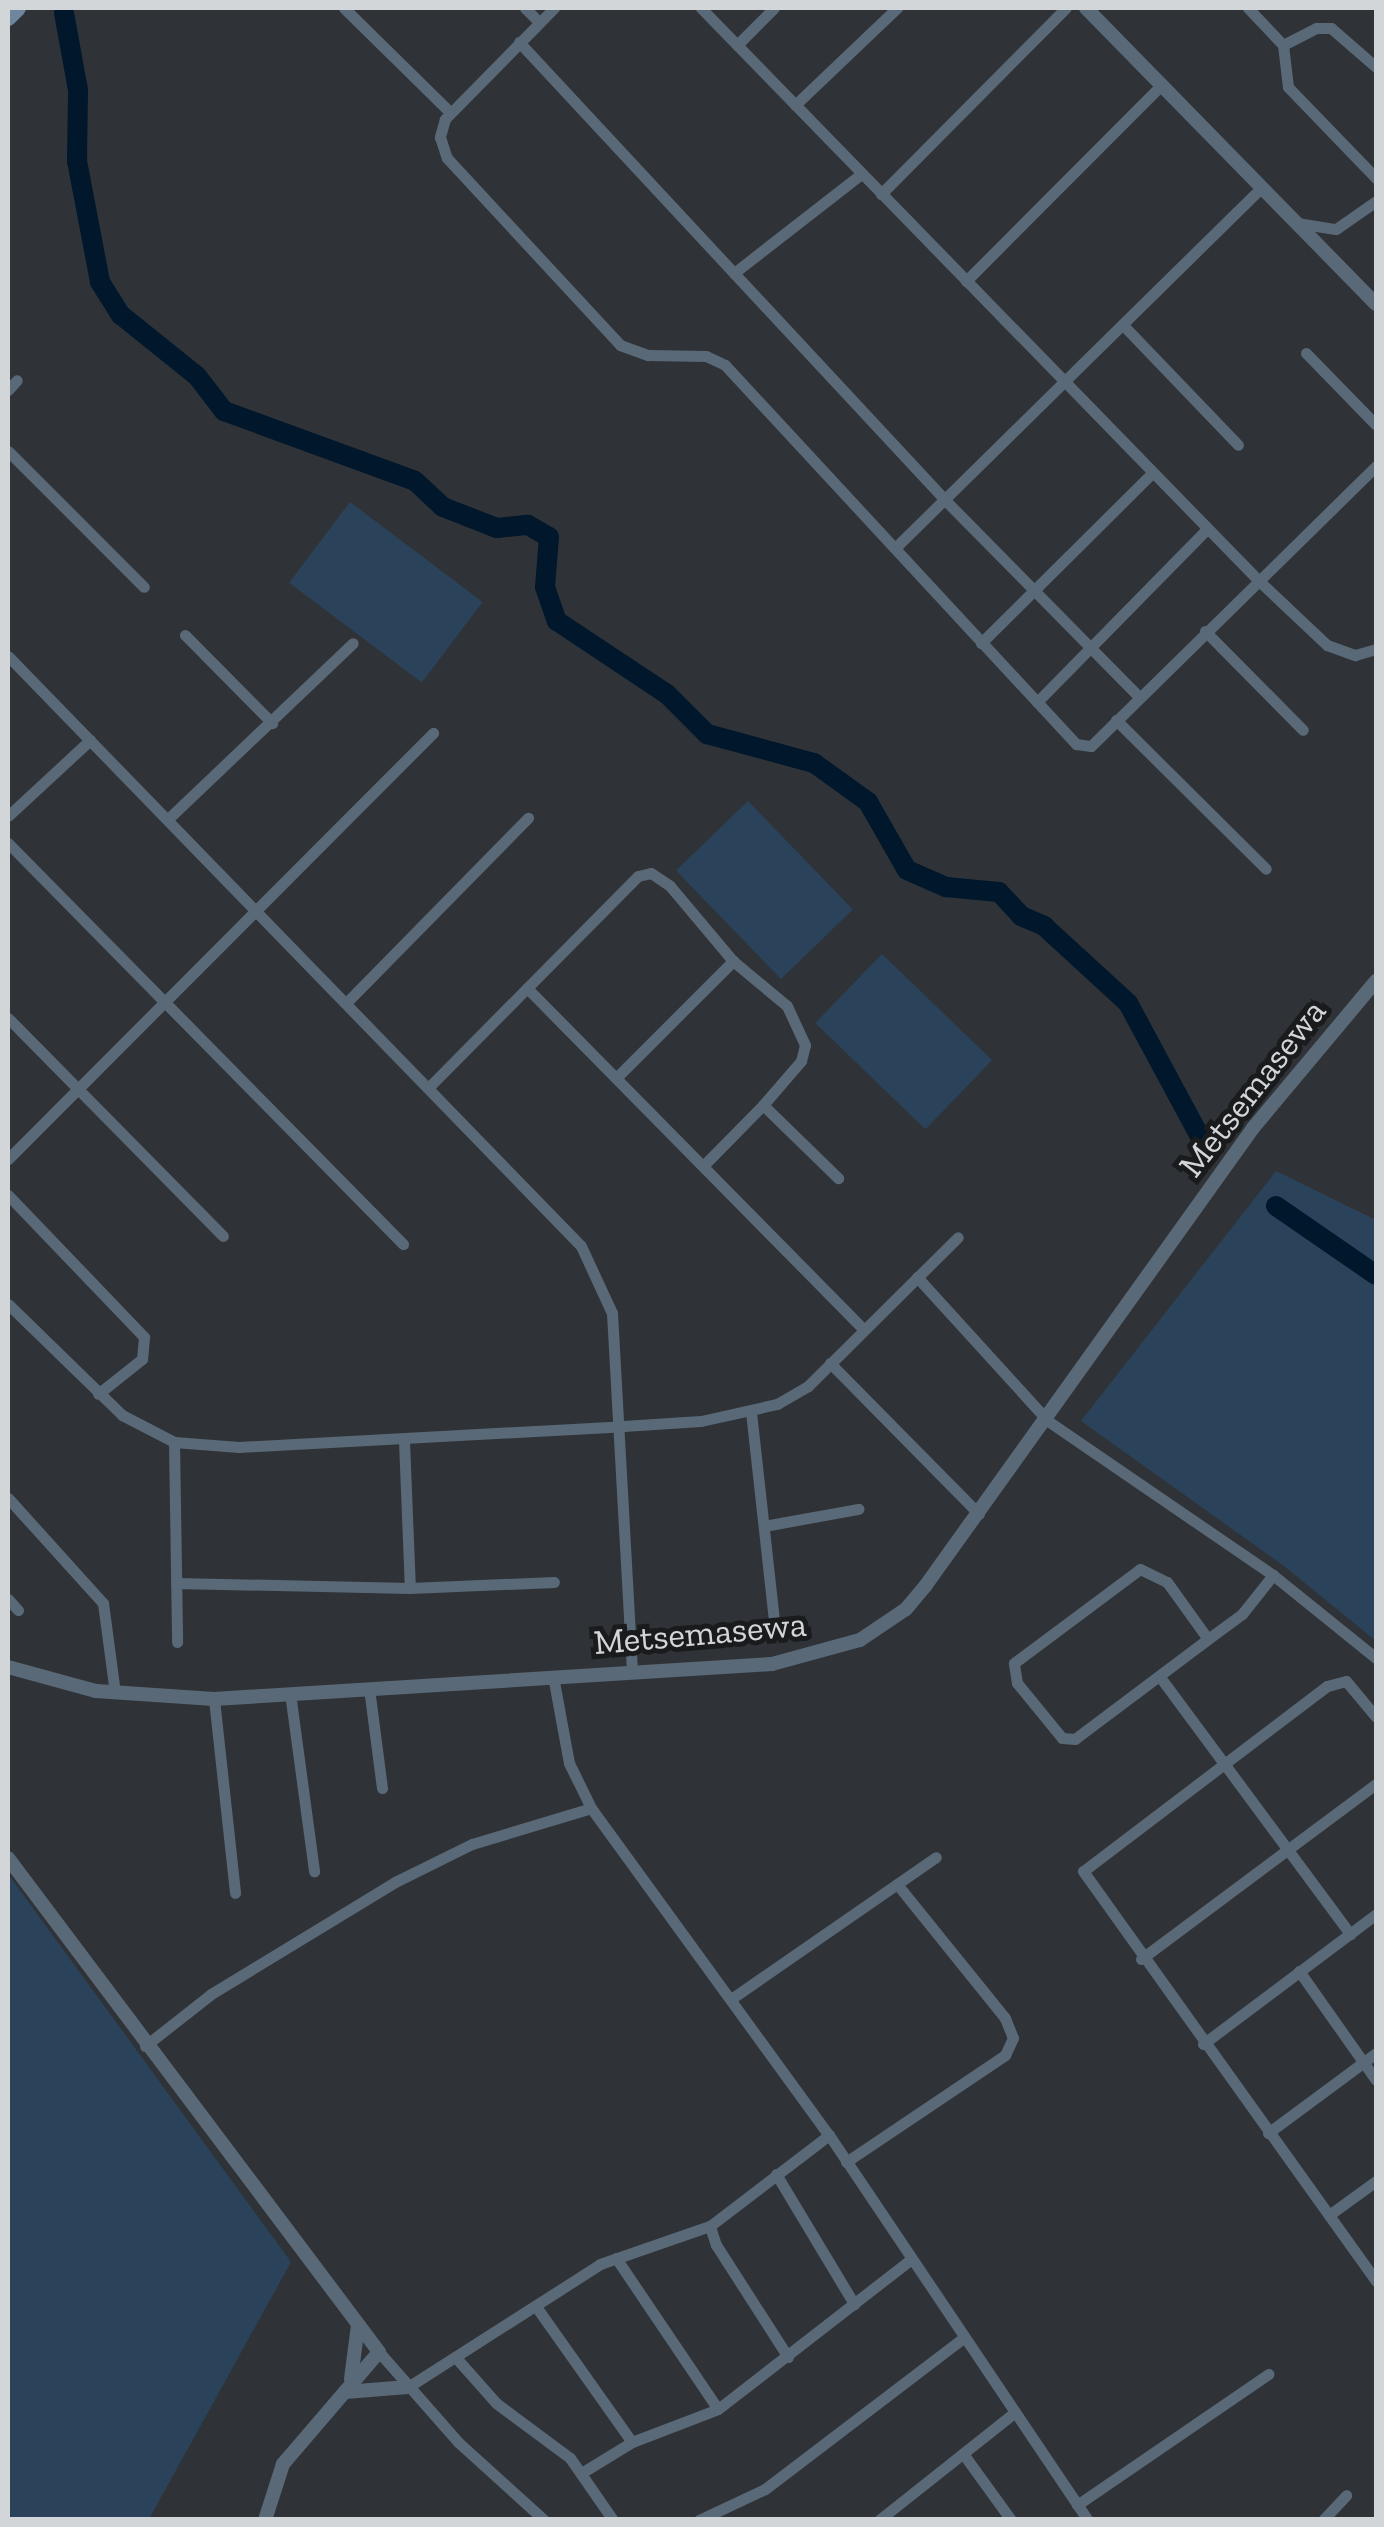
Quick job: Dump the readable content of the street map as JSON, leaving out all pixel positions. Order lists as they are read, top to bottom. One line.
{"streets":{"street":["Metsemasewa"]}}
